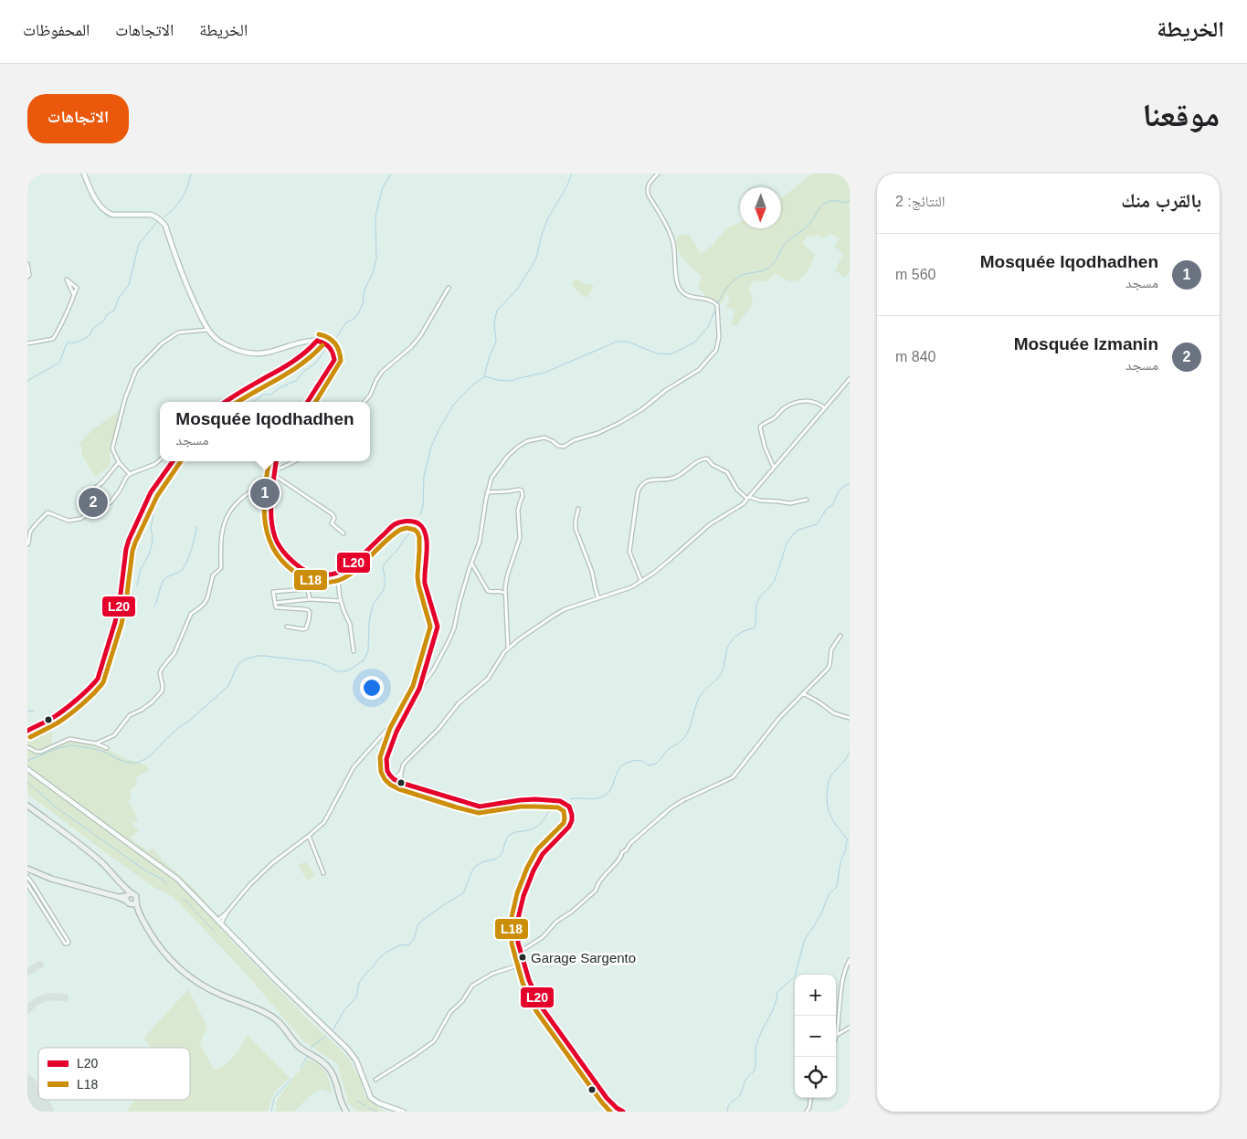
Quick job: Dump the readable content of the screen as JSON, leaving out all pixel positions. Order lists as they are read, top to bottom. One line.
{"places":["Garage Sargento"],"lines":["transit line L18","transit line L20"],"legend":["L20","L18"],"north":"bottom","page":{"header":"الخريطة","nav":["الخريطة","الاتجاهات","المحفوظات"],"title":"موقعنا","buttons":"الاتجاهات","heading":["بالقرب منك","النتائج: 2"],"list":[{"mark":"1","name":"Mosquée Iqodhadhen","note":"مسجد","value":"560 m"},{"mark":"2","name":"Mosquée Izmanin","note":"مسجد","value":"840 m"}],"popup":["Mosquée Iqodhadhen","مسجد"],"pins":["1","2"],"map_buttons":["+","−"]}}
